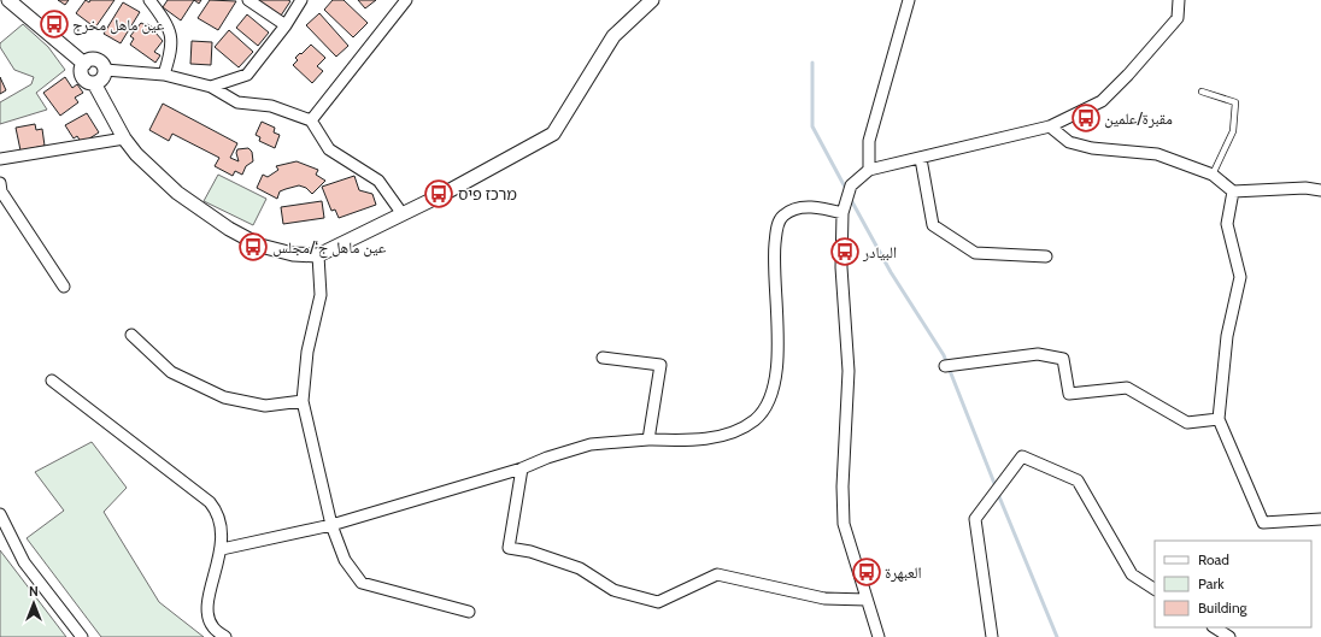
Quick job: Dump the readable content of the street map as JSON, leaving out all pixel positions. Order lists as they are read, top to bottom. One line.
{"places":{"bus stop":["عين ماهل مخرج","مقبرة/علمين","מרכז פיס","عين ماهل ج‘/مجلس","البيادر","العبهرة"]},"legend":["Road","Park","Building"],"north":"top"}
